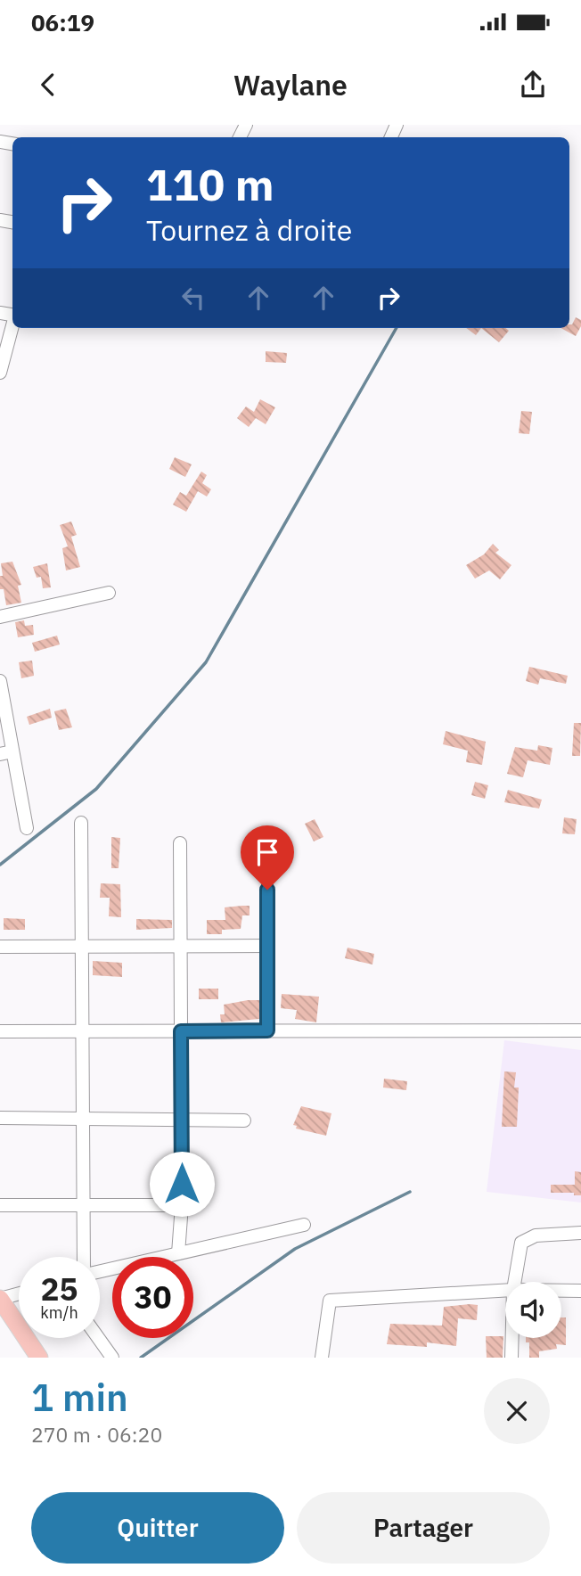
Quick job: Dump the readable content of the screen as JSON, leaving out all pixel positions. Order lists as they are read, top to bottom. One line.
{"page":{"status":"06:19","header":"Waylane","turn":["110 m","Tournez à droite"],"speed":"25 km/h","limit":"30","heading":["1 min","270 m · 06:20"],"buttons":["Quitter","Partager"]}}
